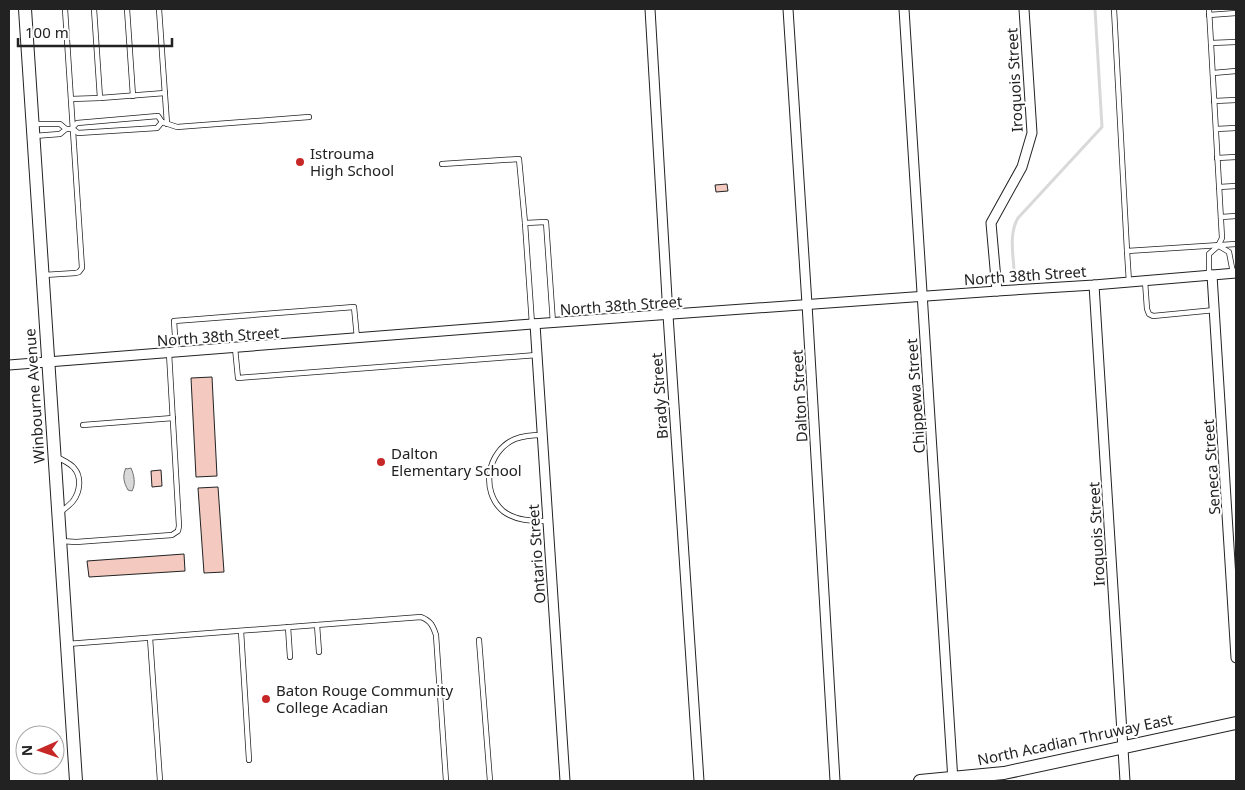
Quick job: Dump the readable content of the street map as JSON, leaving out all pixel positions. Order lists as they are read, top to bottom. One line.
{"streets":{"street":["Iroquois Street","North 38th Street","Winbourne Avenue","Brady Street","Dalton Street","Chippewa Street","Seneca Street","Ontario Street","North Acadian Thruway East"]},"crossings":[["Iroquois Street","North 38th Street"],["Iroquois Street","North Acadian Thruway East"],["North 38th Street","Winbourne Avenue"],["North 38th Street","Brady Street"],["North 38th Street","Dalton Street"],["North 38th Street","Chippewa Street"],["North 38th Street","Seneca Street"],["North 38th Street","Ontario Street"],["Chippewa Street","North Acadian Thruway East"]],"places":["Istrouma High School","Dalton Elementary School","Baton Rouge Community College Acadian"],"scale_bar":"100 m","north":"left"}
